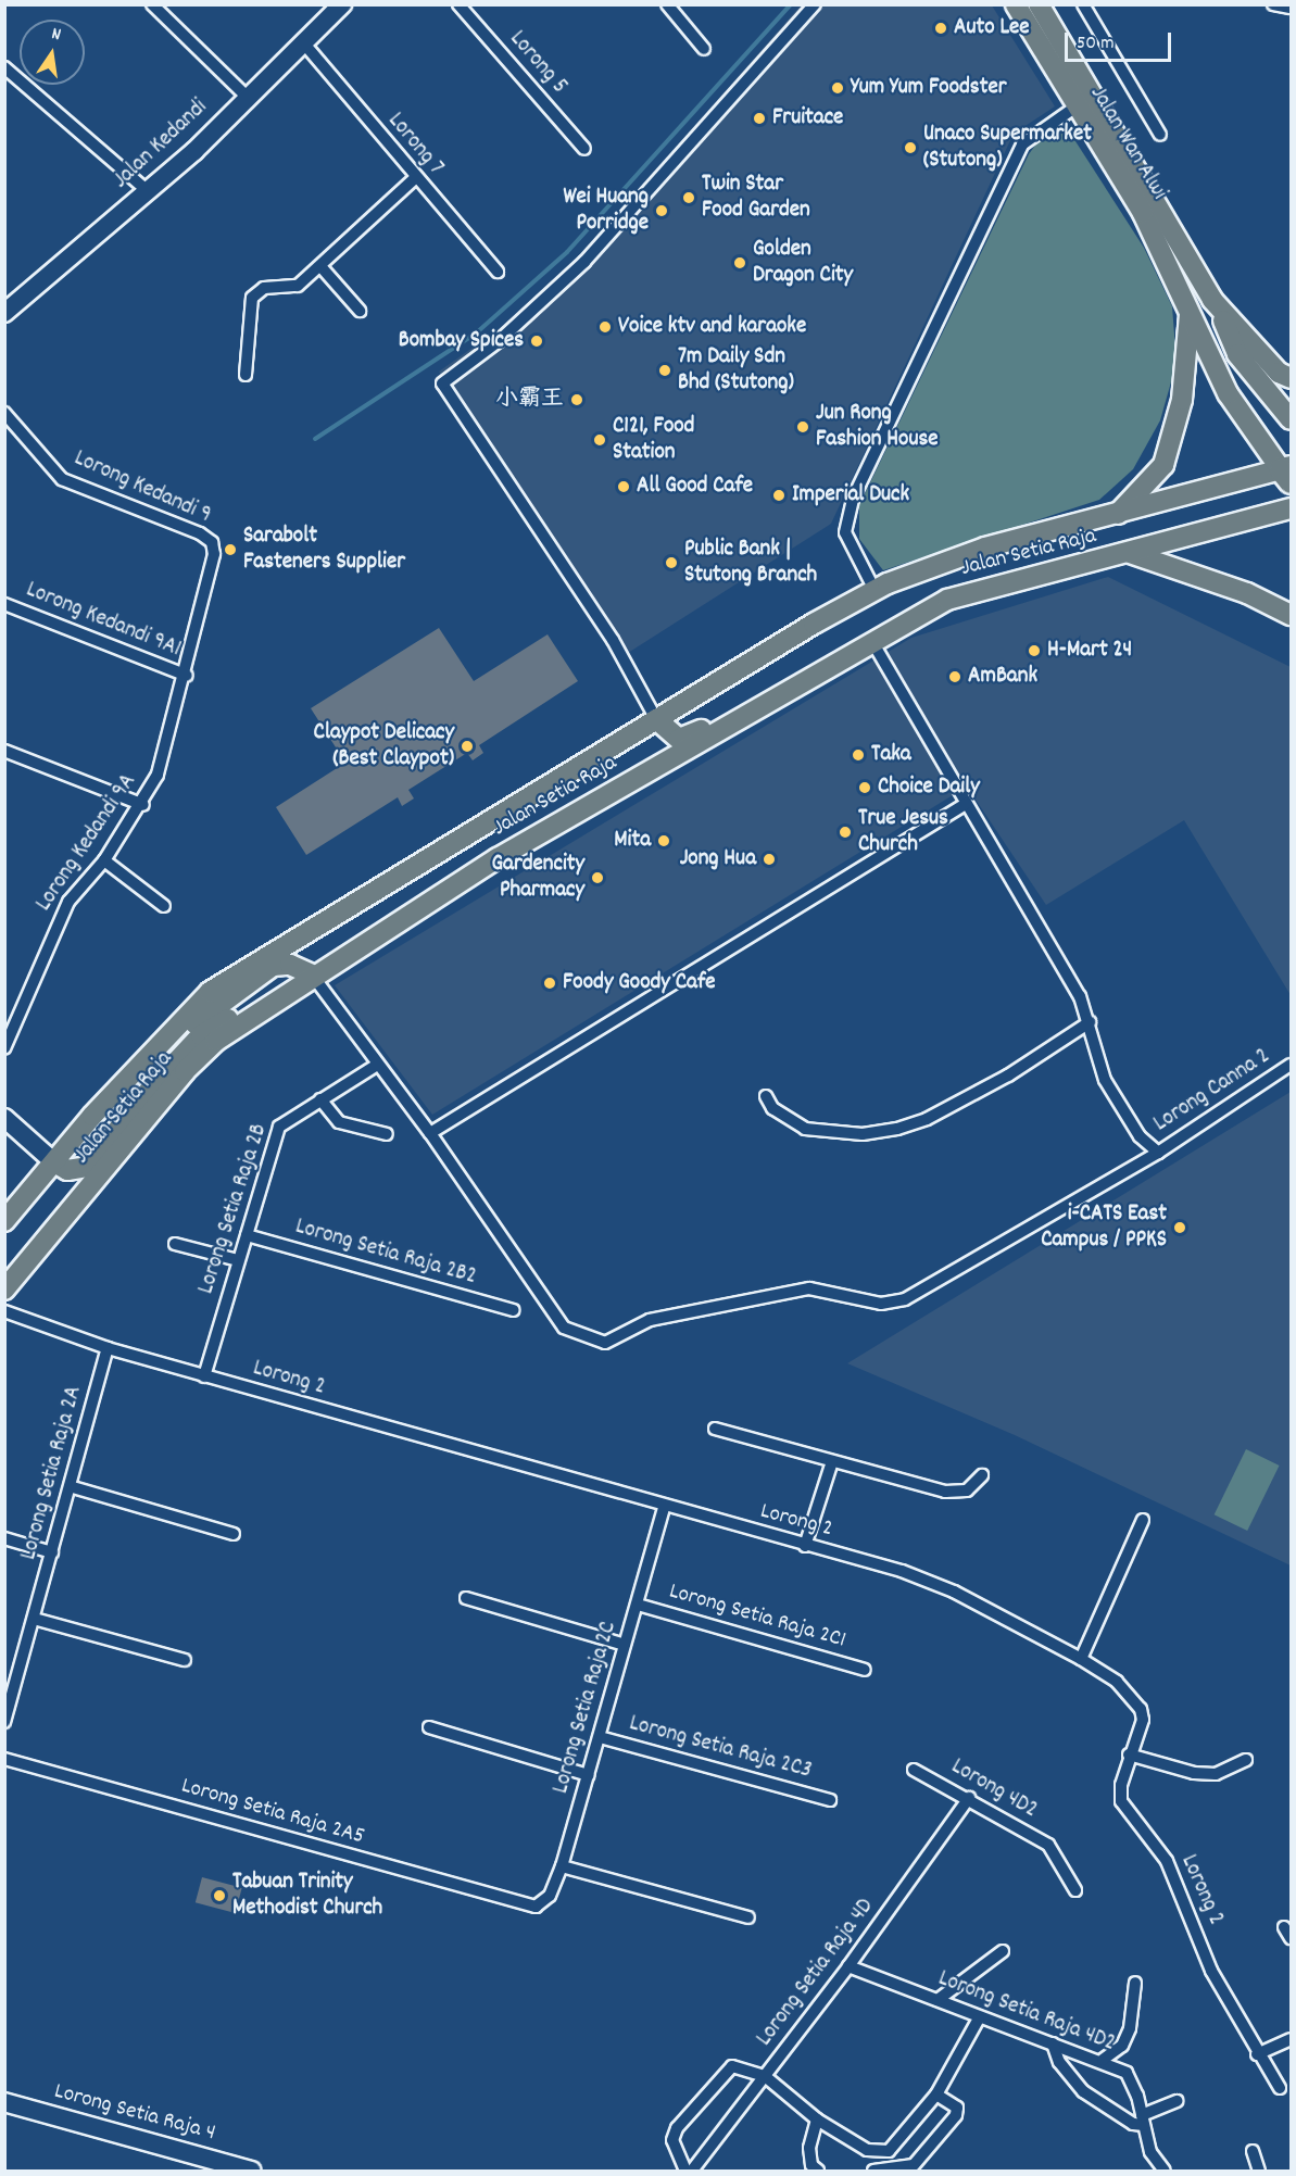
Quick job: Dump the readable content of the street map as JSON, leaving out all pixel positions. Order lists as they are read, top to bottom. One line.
{"streets":{"main road":["Jalan Wan Alwi","Jalan Setia Raja"],"street":["Lorong 5","Jalan Kedandi","Lorong 7","Lorong Kedandi 9","Lorong Kedandi 9A1","Lorong Kedandi 9A","Lorong Canna 2","Lorong Setia Raja 2B","Lorong Setia Raja 2B2","Lorong 2","Lorong Setia Raja 2A","Lorong Setia Raja 2C1","Lorong Setia Raja 2C","Lorong Setia Raja 2C3","Lorong 4D2","Lorong Setia Raja 2A5","Lorong Setia Raja 4D","Lorong Setia Raja 4D2","Lorong Setia Raja 4"]},"crossings":[["Jalan Wan Alwi","Jalan Setia Raja"],["Jalan Kedandi","Lorong 7"],["Lorong Kedandi 9","Lorong Kedandi 9A"],["Jalan Setia Raja","Lorong Canna 2"],["Lorong Kedandi 9A1","Lorong Kedandi 9A"],["Lorong Canna 2","Lorong Setia Raja 2B"],["Lorong Setia Raja 2B","Lorong Setia Raja 2B2"],["Lorong Setia Raja 2B","Lorong 2"],["Lorong 2","Lorong Setia Raja 2A"],["Lorong 2","Lorong Setia Raja 2C"],["Lorong Setia Raja 2C1","Lorong Setia Raja 2C"],["Lorong Setia Raja 2C","Lorong Setia Raja 2C3"],["Lorong Setia Raja 2C","Lorong Setia Raja 2A5"],["Lorong 4D2","Lorong Setia Raja 4D"],["Lorong Setia Raja 4D","Lorong Setia Raja 4D2"]],"places":["Auto Lee","Yum Yum Foodster","Fruitace","Unaco Supermarket (Stutong)","Twin Star Food Garden","Wei Huang Porridge","Golden Dragon City","Voice ktv and karaoke","Bombay Spices","7m Daily Sdn Bhd (Stutong)","小霸王","Jun Rong Fashion House","C121, Food Station","All Good Cafe","Imperial Duck","Sarabolt Fasteners Supplier","Public Bank | Stutong Branch","H-Mart 24","AmBank","Claypot Delicacy (Best Claypot)","Taka","Choice Daily","True Jesus Church","Mita","Jong Hua","Gardencity Pharmacy","Foody Goody Cafe","i-CATS East Campus / PPKS","Tabuan Trinity Methodist Church"],"scale_bar":"50 m","north":"top"}
